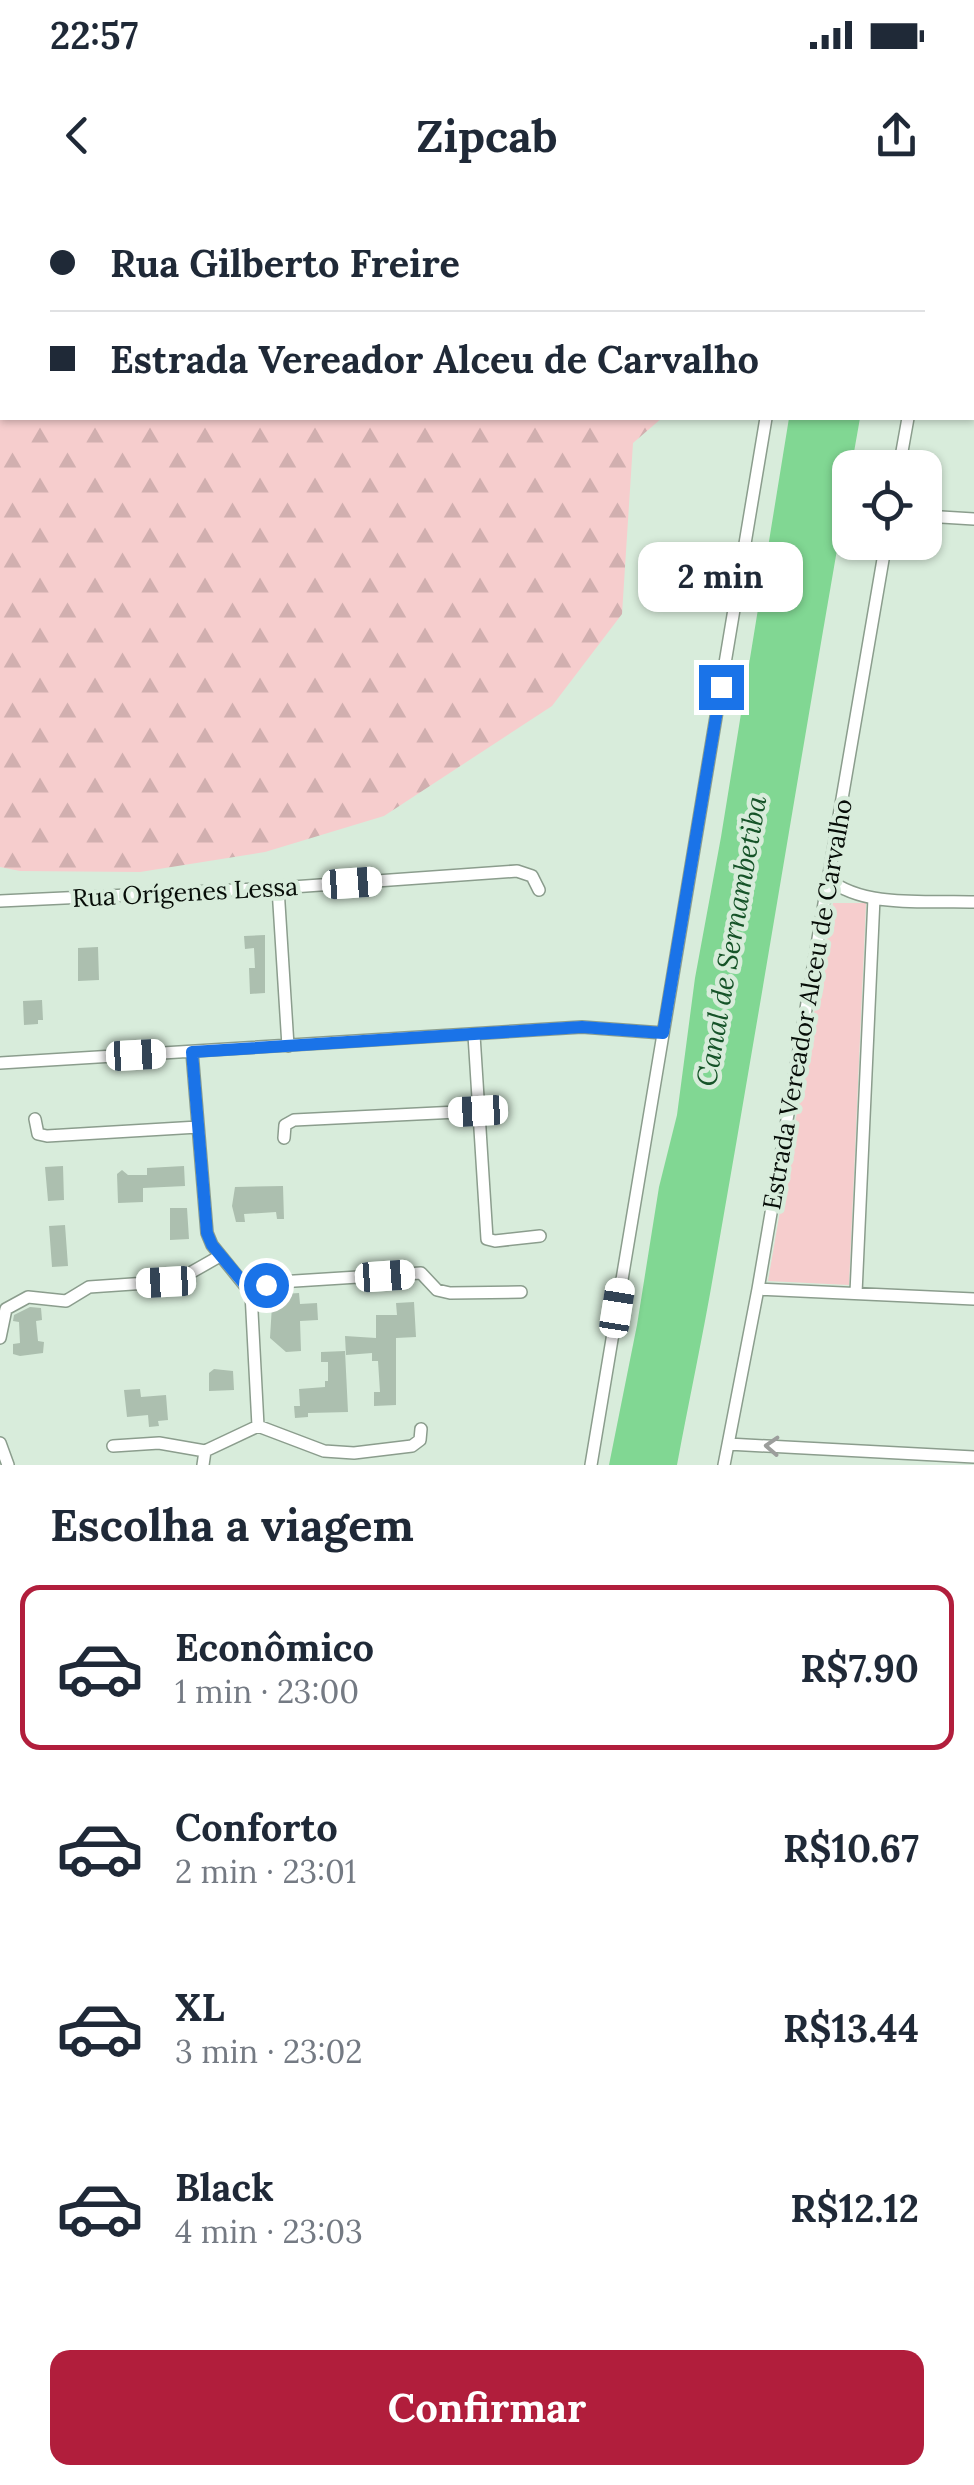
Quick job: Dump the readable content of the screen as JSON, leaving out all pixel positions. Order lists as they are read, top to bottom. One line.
{"streets":{"street":["Rua Orígenes Lessa","Estrada Vereador Alceu de Carvalho"]},"water":["Canal de Sernambetiba"],"page":{"status":"22:57","header":"Zipcab","banner":["Rua Gilberto Freire","Estrada Vereador Alceu de Carvalho"],"bubble":"2 min","heading":"Escolha a viagem","list":[{"name":"Econômico","note":"1 min · 23:00","value":"R$7.90"},{"name":"Conforto","note":"2 min · 23:01","value":"R$10.67"},{"name":"XL","note":"3 min · 23:02","value":"R$13.44"},{"name":"Black","note":"4 min · 23:03","value":"R$12.12"}],"buttons":"Confirmar"}}
